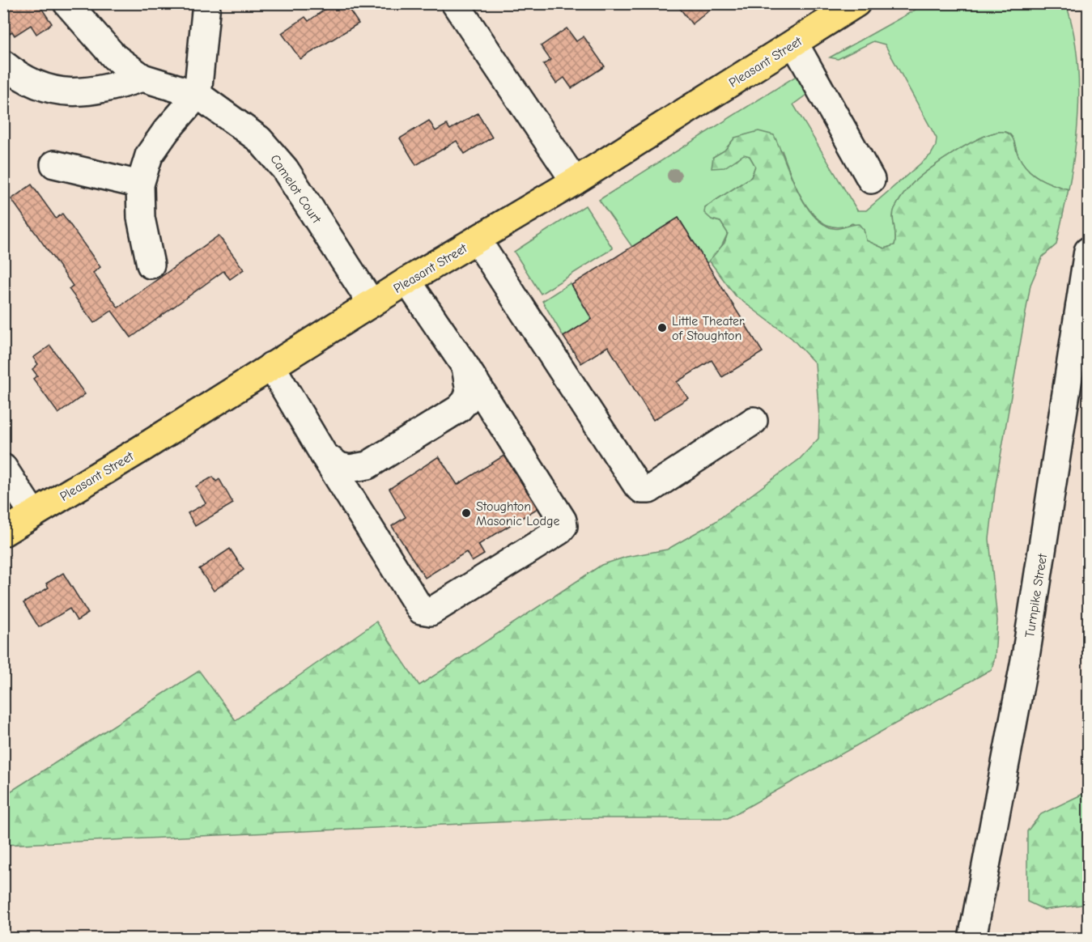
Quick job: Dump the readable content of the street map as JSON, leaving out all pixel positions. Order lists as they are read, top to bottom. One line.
{"streets":{"main road":["Pleasant Street"],"street":["Camelot Court","Turnpike Street"]},"crossings":[["Pleasant Street","Camelot Court"]],"places":["Little Theater of Stoughton","Stoughton Masonic Lodge"]}
